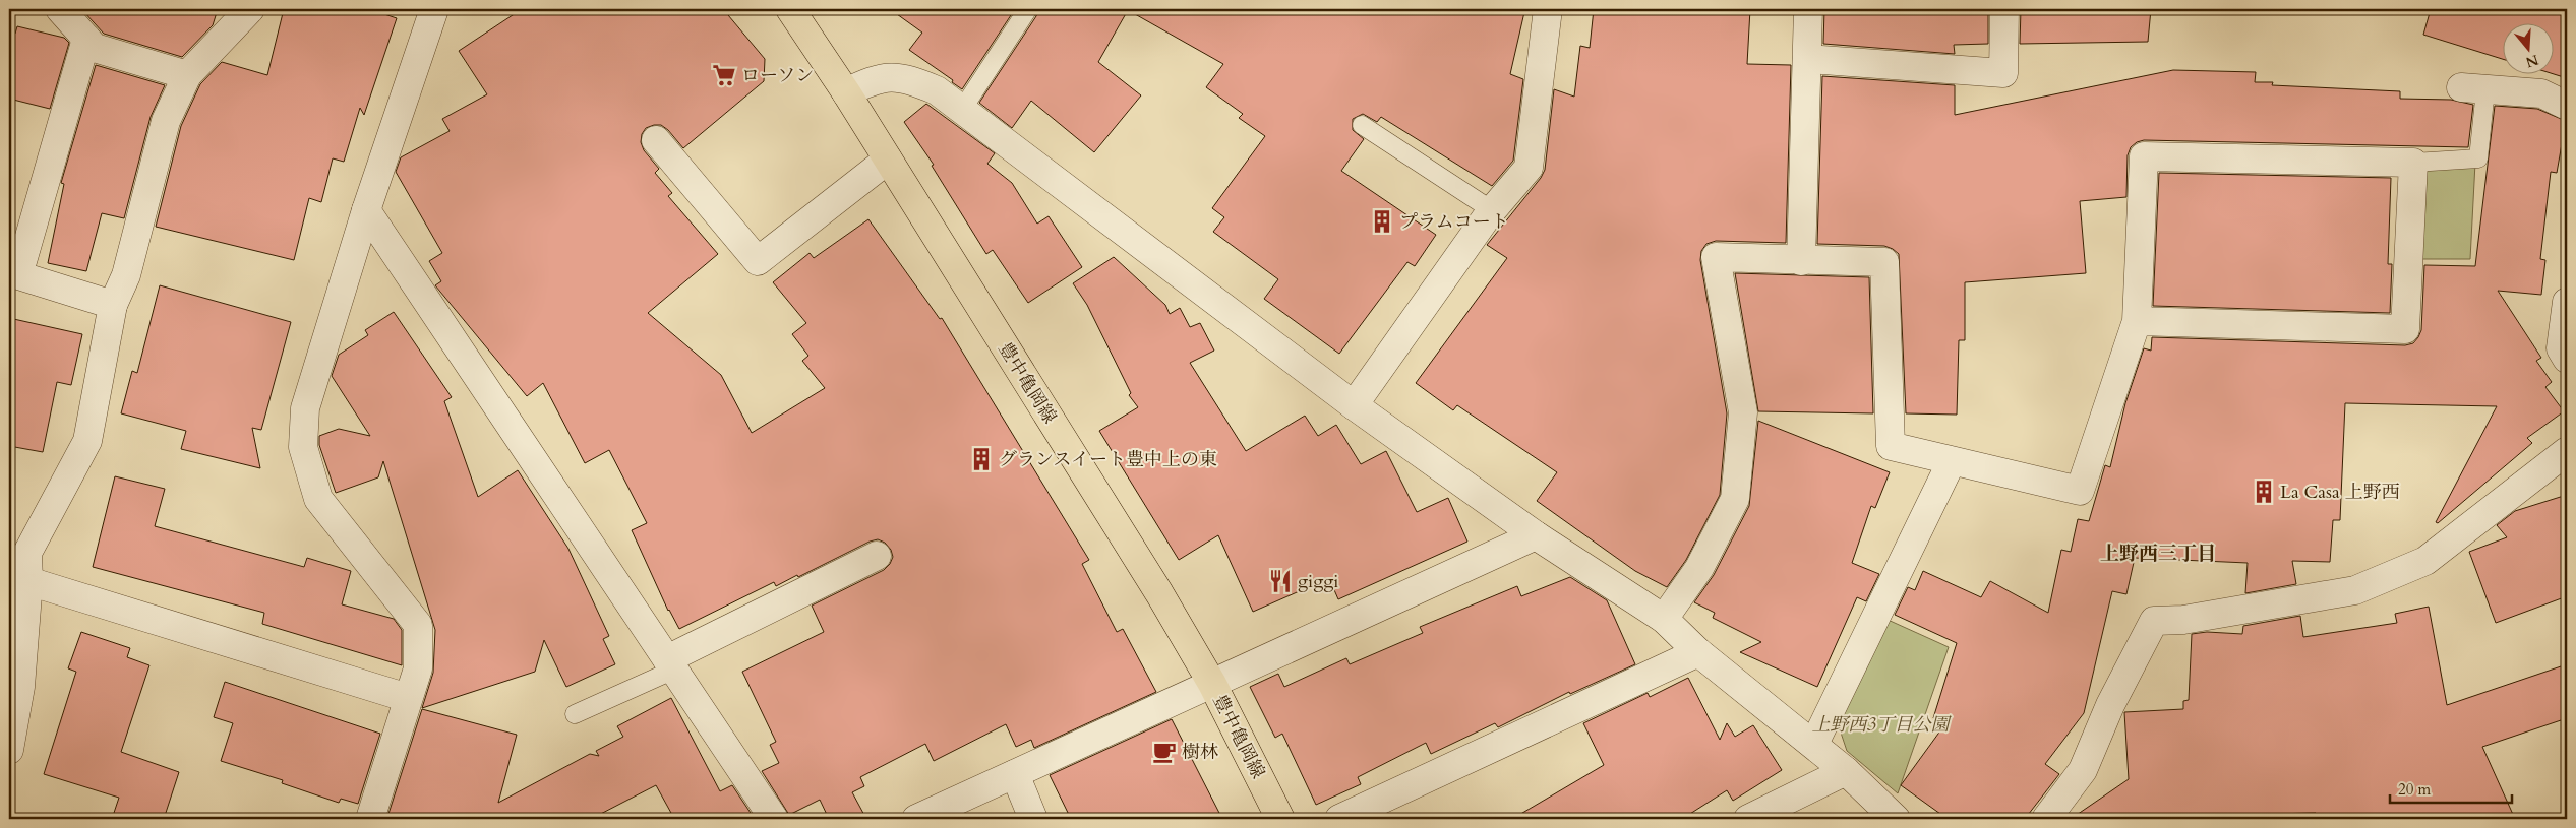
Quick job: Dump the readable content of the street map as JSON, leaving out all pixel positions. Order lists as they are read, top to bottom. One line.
{"streets":{"main road":["豊中亀岡線"]},"districts":["上野西三丁目"],"parks":["上野西3丁目公園"],"places":{"supermarket":["ローソン"],"building":["プラムコート","グランスイート豊中上の東","La Casa 上野西"],"restaurant":["giggi"],"cafe":["樹林"]},"scale_bar":"20 m","north":"bottom"}
